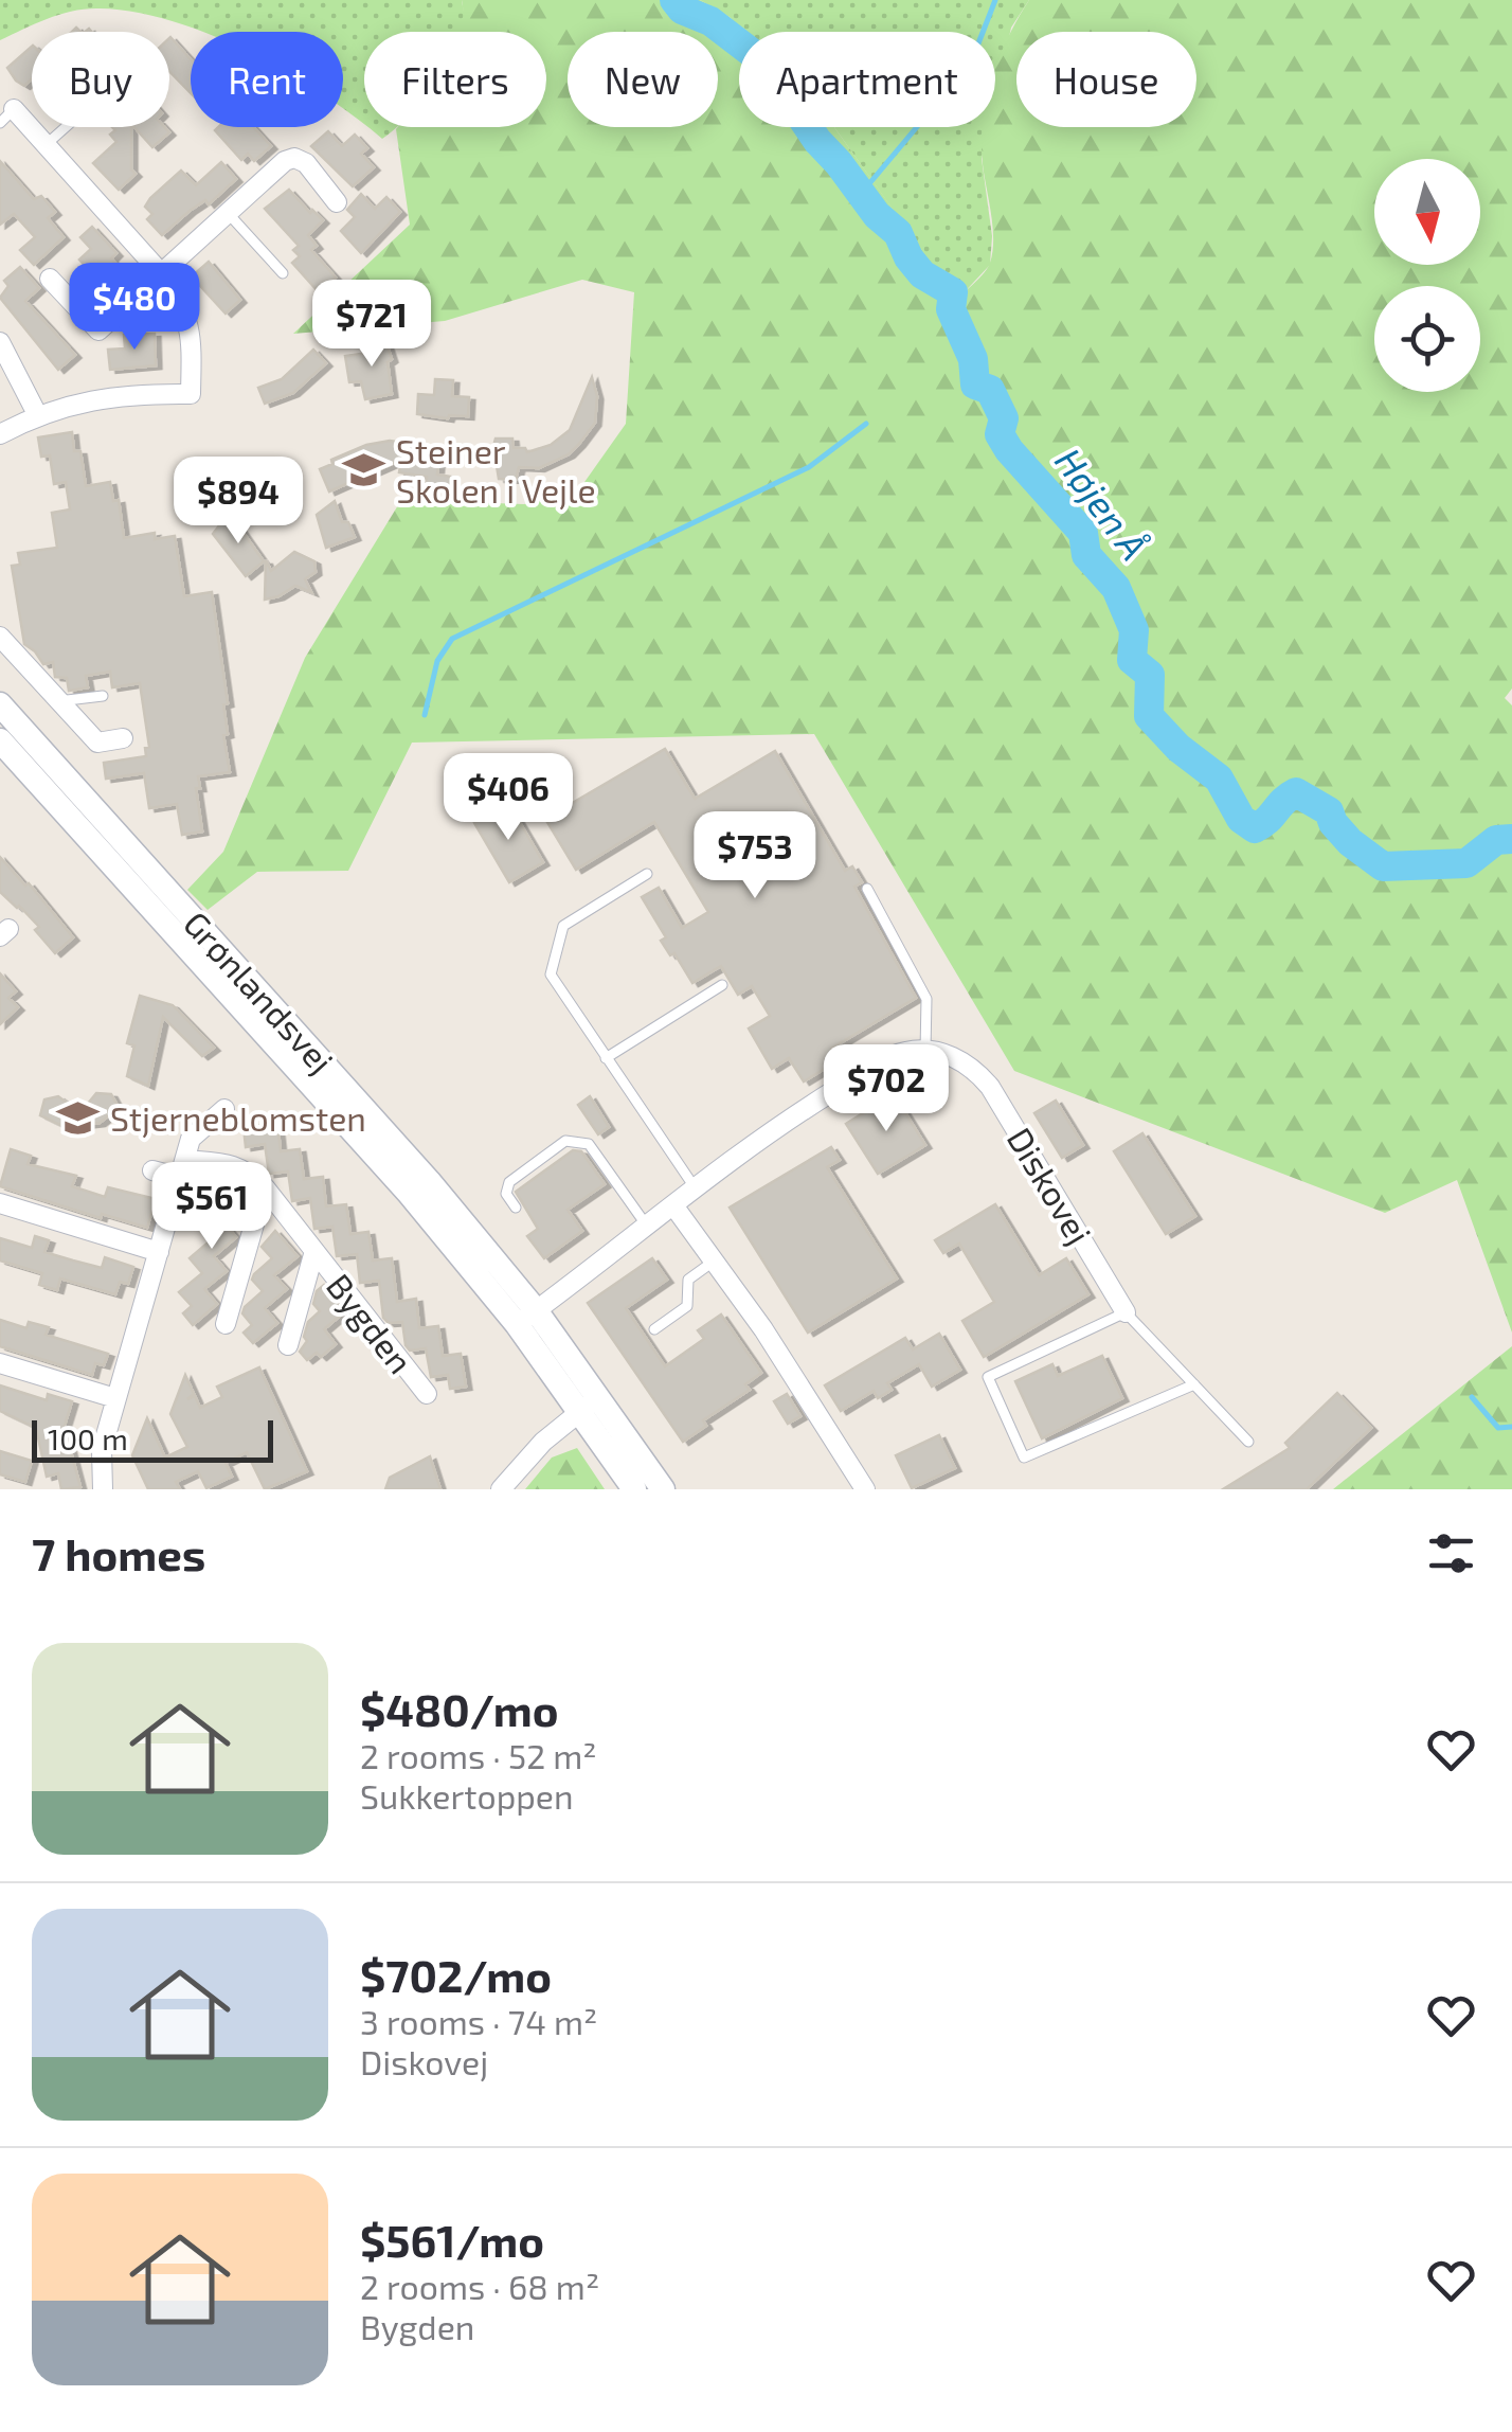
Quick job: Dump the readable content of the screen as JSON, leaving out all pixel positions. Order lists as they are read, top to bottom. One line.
{"streets":{"street":["Grønlandsvej","Diskovej","Bygden"]},"water":["Højen Å"],"places":{"school or university":["Steiner Skolen i Vejle","Stjerneblomsten"]},"scale_bar":"100 m","north":"bottom","page":{"chip":["Buy","Rent","Filters","New","Apartment","House"],"price":["$480","$721","$894","$406","$753","$702","$561"],"scale":"100 m","heading":"7 homes","list":[{"name":"$480/mo","note":"2 rooms · 52 m² · Sukkertoppen"},{"name":"$702/mo","note":"3 rooms · 74 m² · Diskovej"},{"name":"$561/mo","note":"2 rooms · 68 m² · Bygden"}]}}
